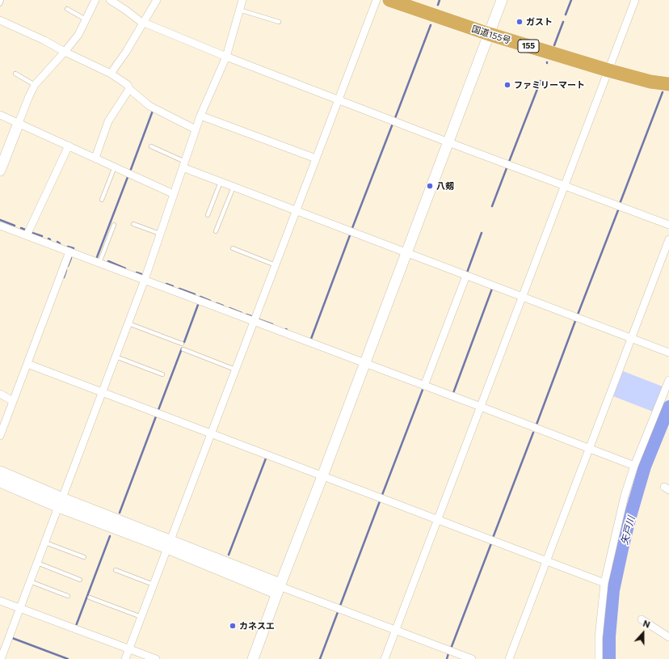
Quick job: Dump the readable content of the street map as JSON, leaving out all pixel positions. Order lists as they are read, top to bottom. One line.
{"streets":{"highway":["国道155号","155"]},"water":["矢戸川"],"places":["ガスト","ファミリーマート","八剱","カネスエ"],"north":"top"}
